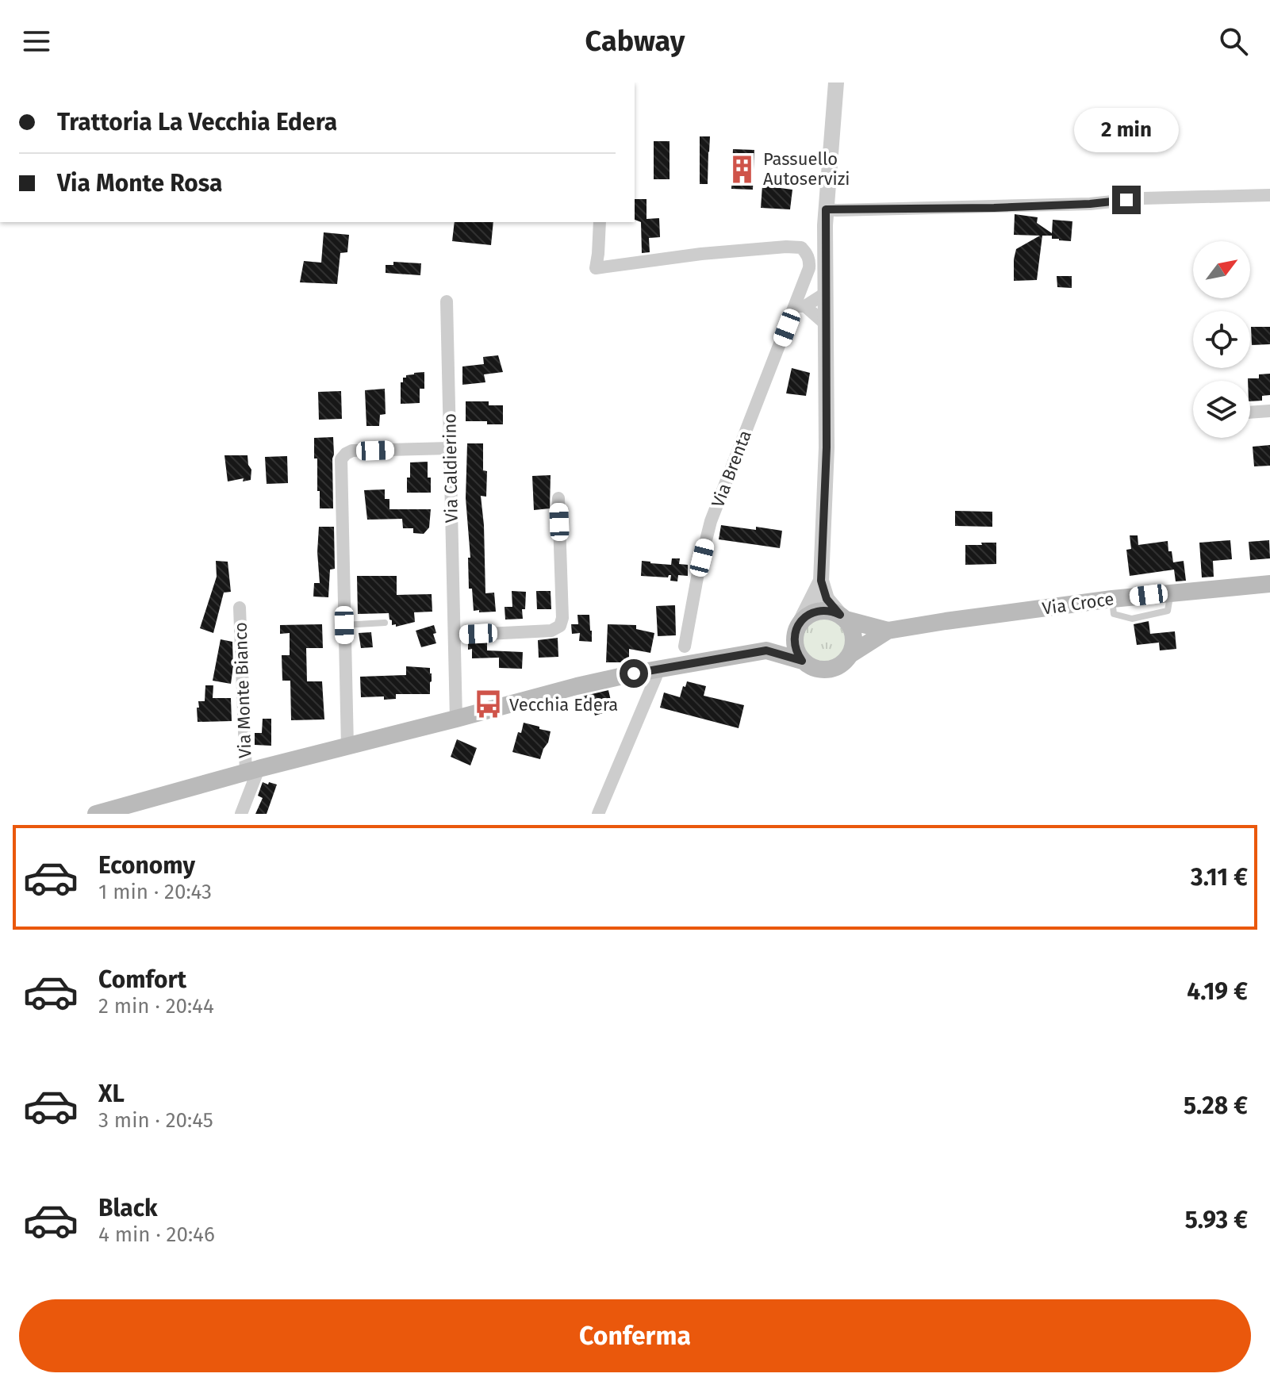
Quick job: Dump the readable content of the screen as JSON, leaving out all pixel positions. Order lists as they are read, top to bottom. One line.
{"streets":{"main road":["Via Croce"],"street":["Via Caldierino","Via Brenta","Via Monte Bianco"]},"places":{"building":["Passuello Autoservizi"],"bus stop":["Vecchia Edera"]},"north":"top right","page":{"header":"Cabway","banner":["Trattoria La Vecchia Edera","Via Monte Rosa"],"bubble":"2 min","list":[{"name":"Economy","note":"1 min · 20:43","value":"3.11 €"},{"name":"Comfort","note":"2 min · 20:44","value":"4.19 €"},{"name":"XL","note":"3 min · 20:45","value":"5.28 €"},{"name":"Black","note":"4 min · 20:46","value":"5.93 €"}],"buttons":"Conferma"}}
